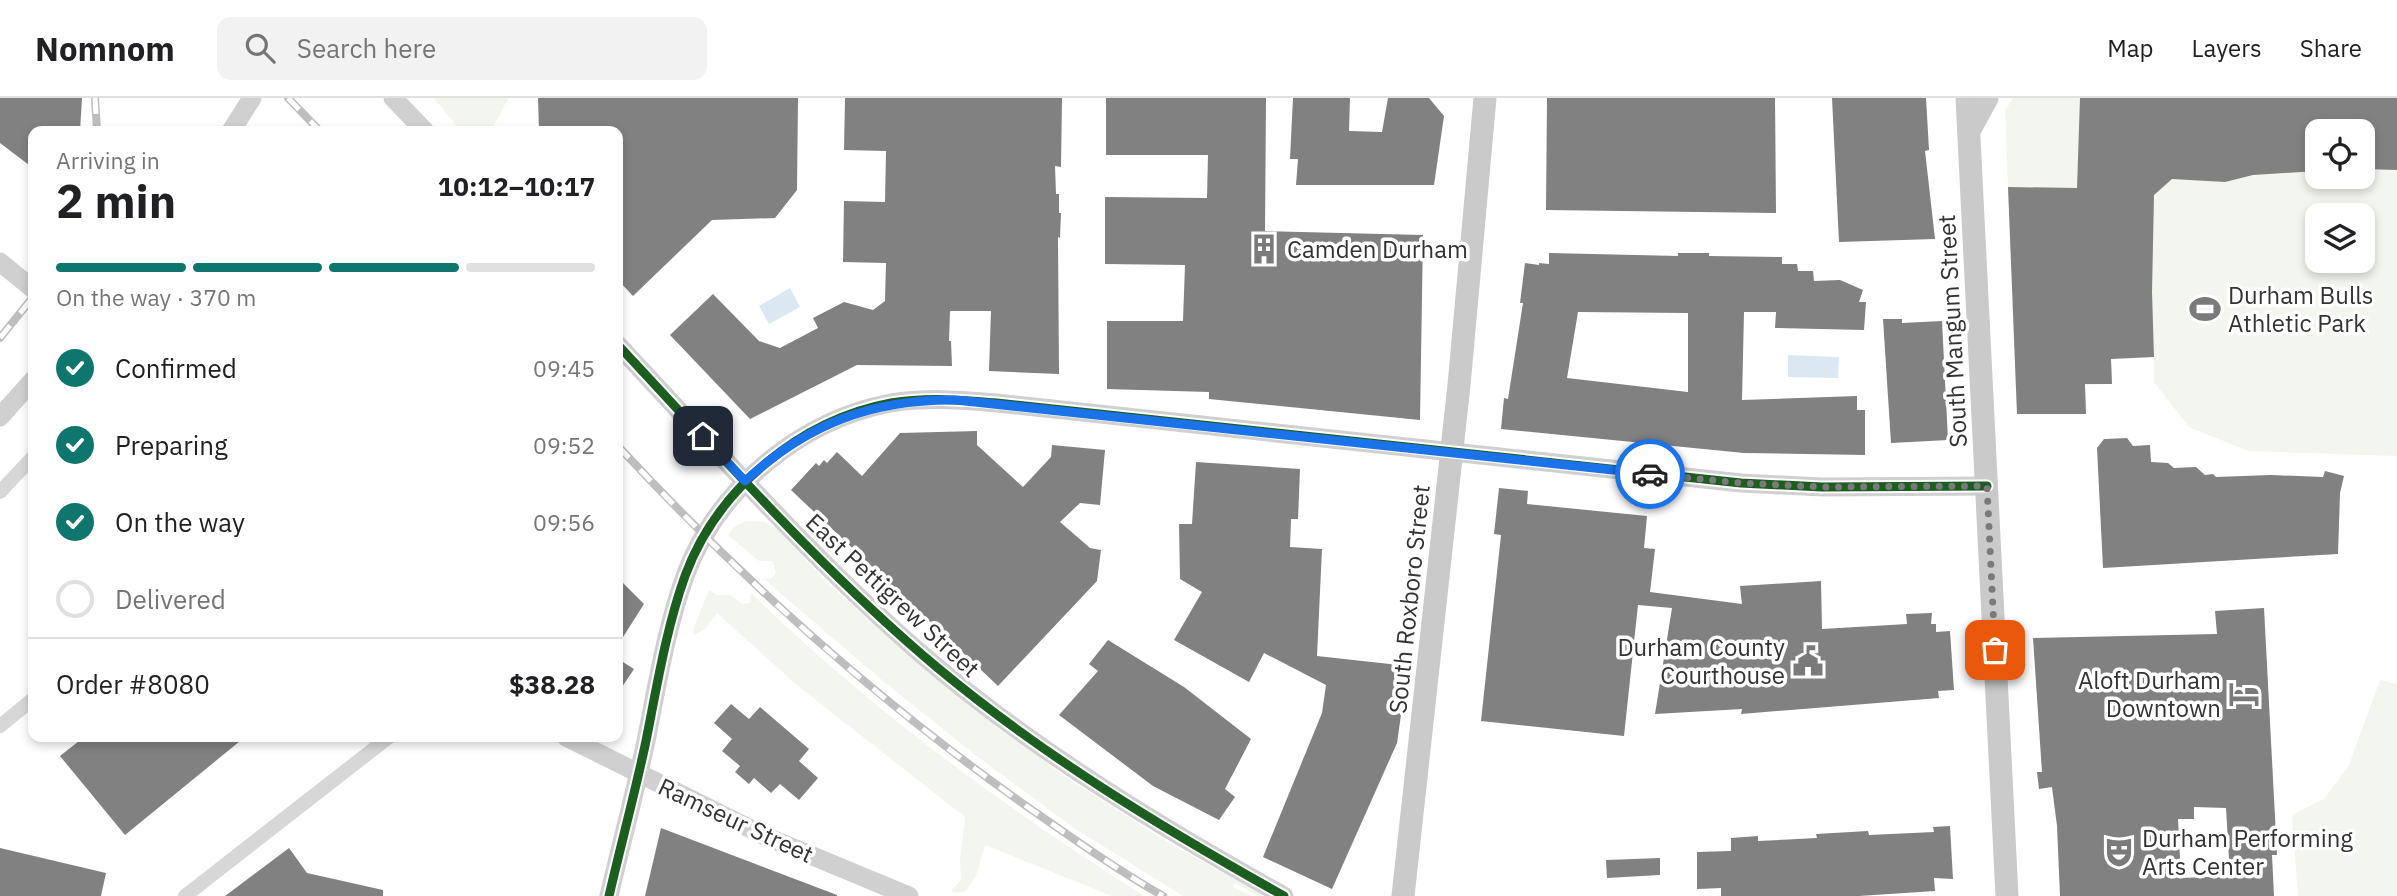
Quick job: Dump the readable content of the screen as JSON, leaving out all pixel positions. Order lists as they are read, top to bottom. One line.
{"streets":{"main road":["South Mangum Street","South Roxboro Street"],"street":["East Pettigrew Street","Ramseur Street"]},"places":{"building":["Camden Durham"],"sports":["Durham Bulls Athletic Park"],"public building":["Durham County Courthouse"],"hotel":["Aloft Durham Downtown"],"theatre":["Durham Performing Arts Center"]},"page":{"header":"Nomnom","search":"Search here","nav":["Map","Layers","Share"],"heading":["2 min","Arriving in","10:12–10:17"],"panel":["Order #8080","$38.28"],"bar":"On the way · 370 m","list":[["Confirmed","09:45"],["Preparing","09:52"],["On the way","09:56"],"Delivered"]}}
